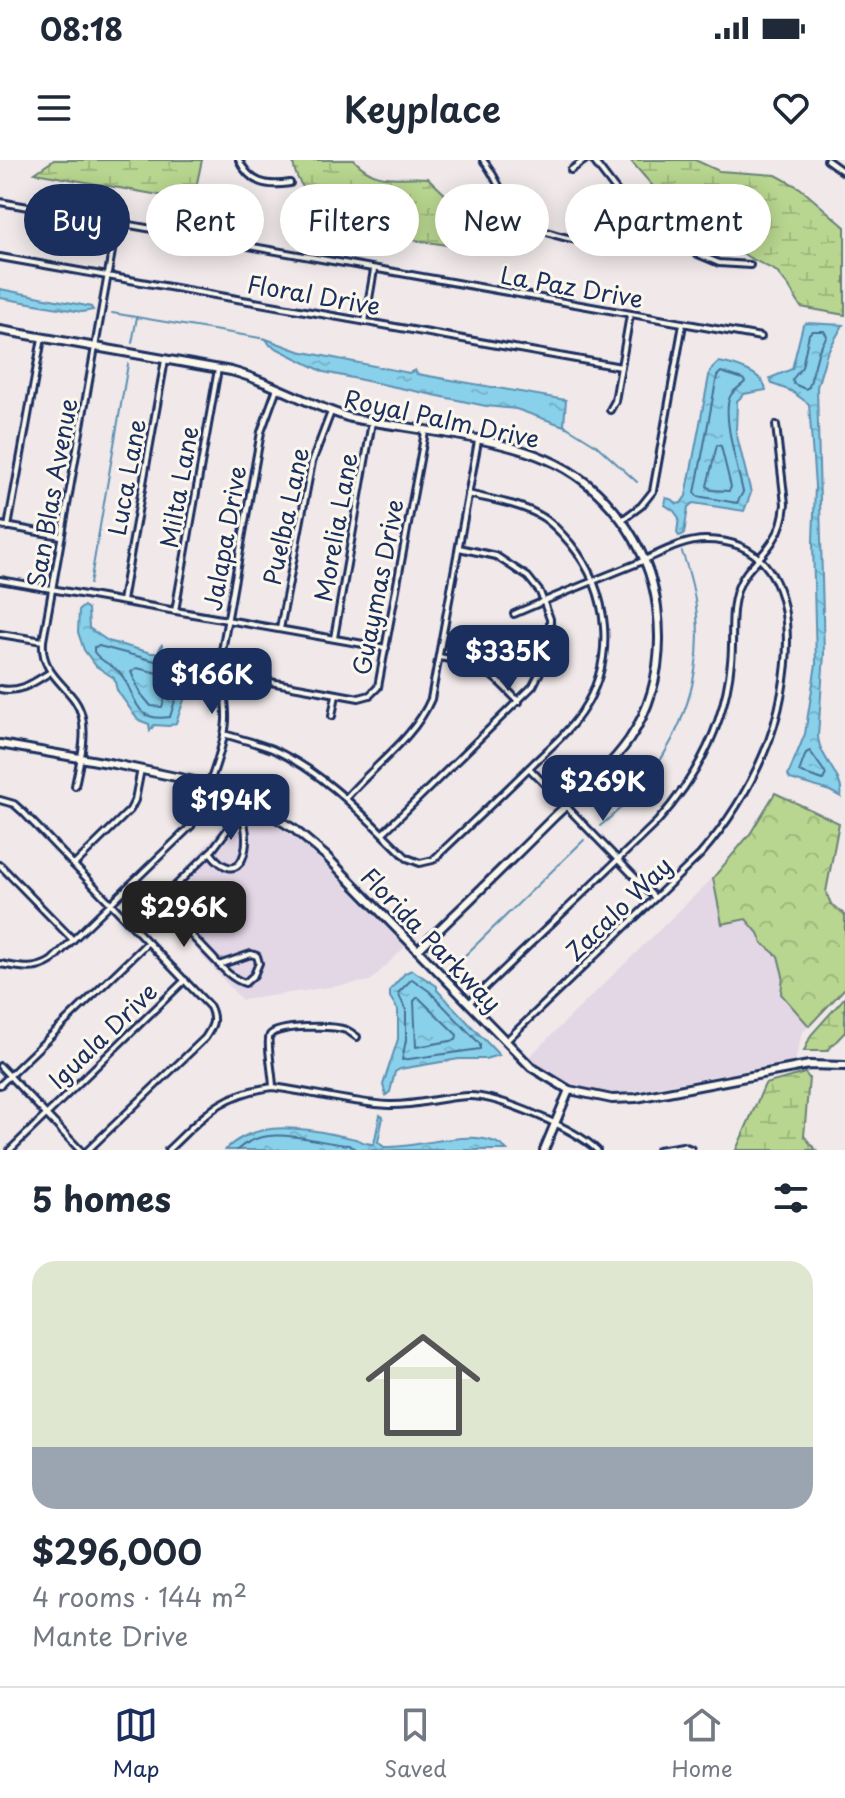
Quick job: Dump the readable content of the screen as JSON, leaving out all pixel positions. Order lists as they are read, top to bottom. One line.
{"streets":{"street":["La Paz Drive","Floral Drive","Royal Palm Drive","Luca Lane","Milta Lane","San Blas Avenue","Puelba Lane","Morelia Lane","Jalapa Drive","Guaymas Drive","Zacalo Way","Florida Parkway","Iguala Drive"]},"crossings":[["Floral Drive","San Blas Avenue"],["Royal Palm Drive","Luca Lane"],["Royal Palm Drive","Milta Lane"],["Royal Palm Drive","San Blas Avenue"],["Royal Palm Drive","Puelba Lane"],["Royal Palm Drive","Morelia Lane"],["Royal Palm Drive","Jalapa Drive"],["Royal Palm Drive","Guaymas Drive"],["Royal Palm Drive","Florida Parkway"],["San Blas Avenue","Florida Parkway"],["Jalapa Drive","Guaymas Drive"],["Jalapa Drive","Florida Parkway"],["Zacalo Way","Florida Parkway"]],"page":{"status":"08:18","header":"Keyplace","chip":["Buy","Rent","Filters","New","Apartment"],"price":["$335K","$166K","$269K","$194K","$296K"],"heading":"5 homes","list":[{"name":"$296,000","note":"4 rooms · 144 m² · Mante Drive"}],"tabs":["Map","Saved","Home"]}}
